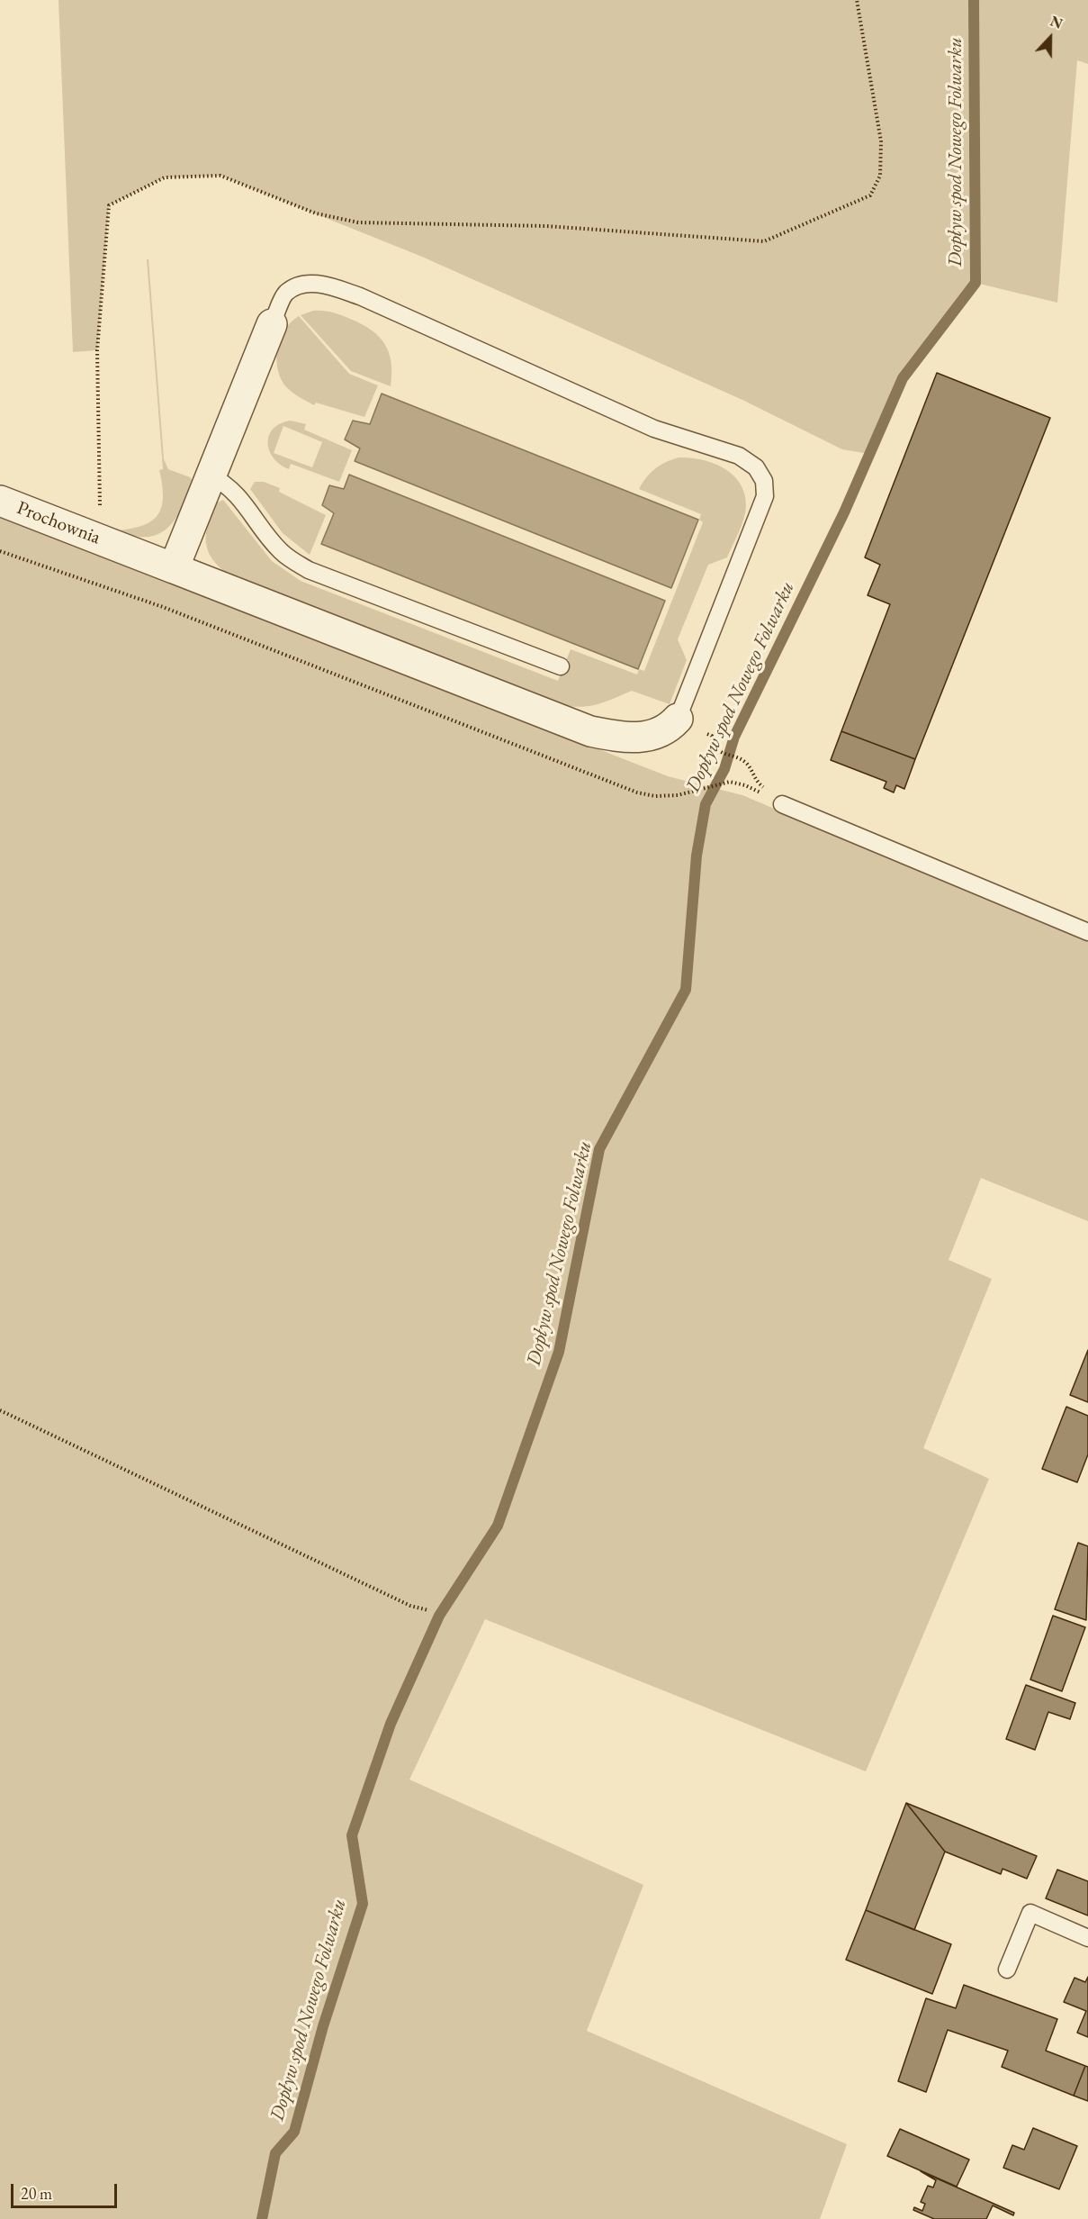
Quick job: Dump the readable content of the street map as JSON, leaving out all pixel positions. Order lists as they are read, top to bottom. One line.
{"streets":{"street":["Prochownia"]},"water":["Dopływ spod Nowego Folwarku"],"scale_bar":"20 m","north":"top"}
